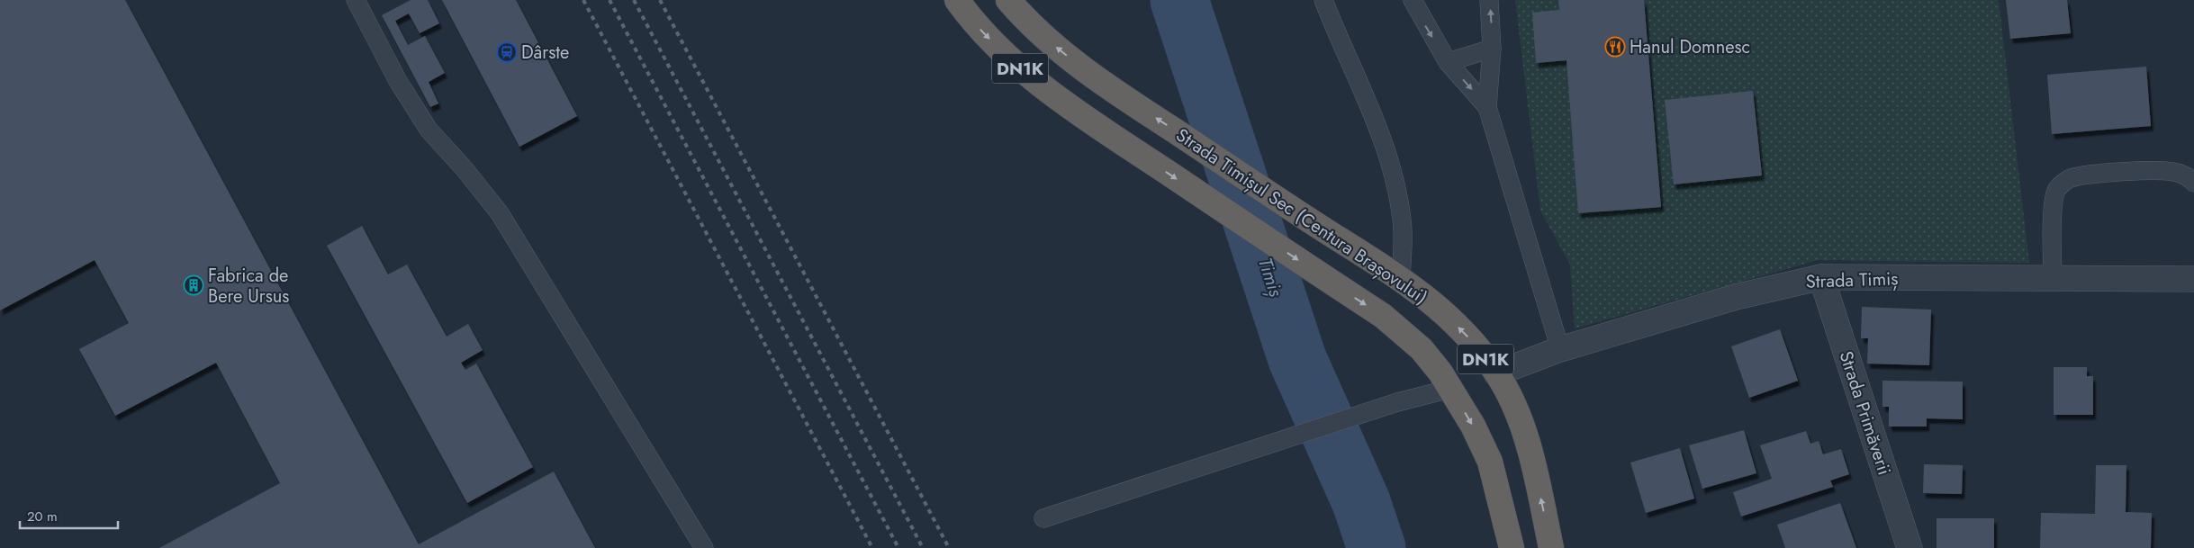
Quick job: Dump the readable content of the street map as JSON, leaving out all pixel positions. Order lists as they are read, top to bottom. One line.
{"streets":{"highway":["DN1K","Strada Timișul Sec (Centura Brașovului)"],"street":["Strada Timiș","Strada Primăverii"]},"crossings":[["Strada Timișul Sec (Centura Brașovului)","Strada Timiș"],["Strada Timiș","Strada Primăverii"]],"water":["Timiș"],"places":{"restaurant":["Hanul Domnesc"],"station":["Dârste"],"building":["Fabrica de Bere Ursus"]},"scale_bar":"20 m"}
